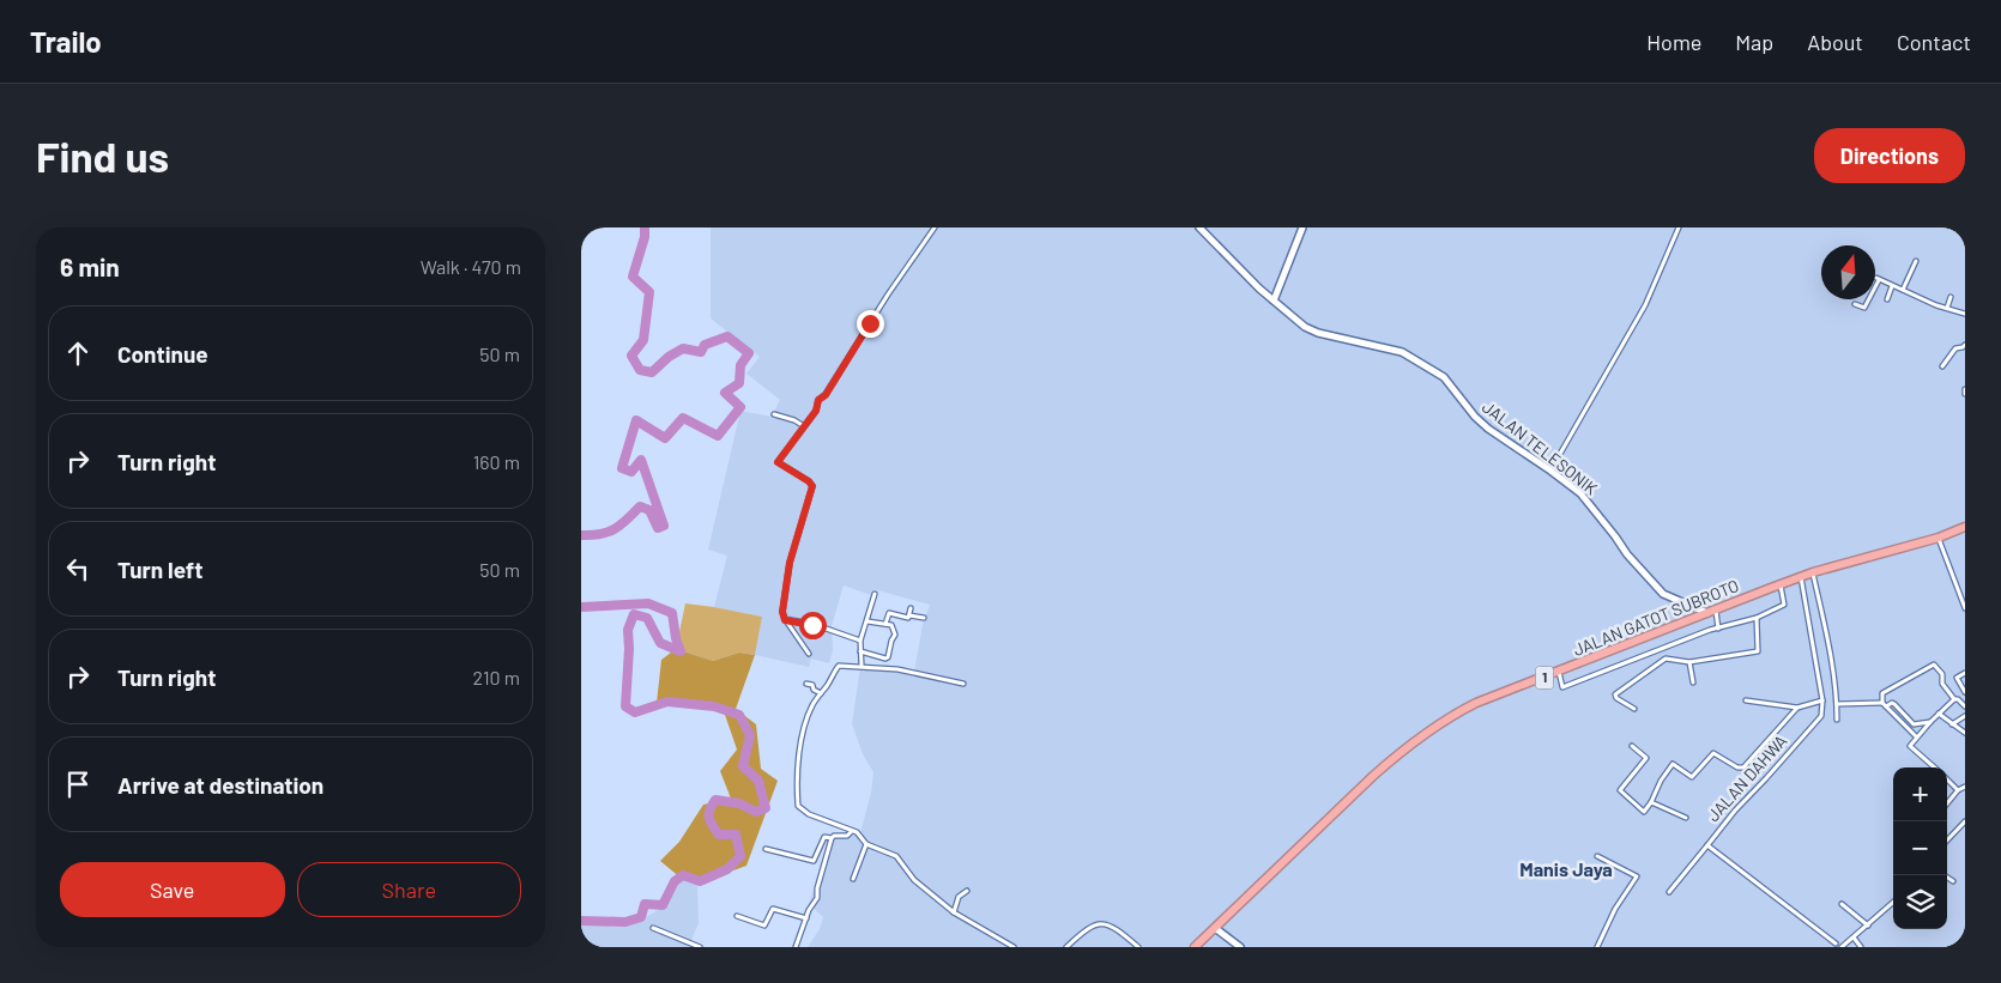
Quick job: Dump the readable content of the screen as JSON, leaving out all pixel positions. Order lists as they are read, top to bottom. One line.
{"streets":{"highway":["JALAN GATOT SUBROTO","1"],"street":["JALAN TELESONIK","JALAN DAHWA"]},"crossings":[["JALAN TELESONIK","JALAN GATOT SUBROTO"]],"districts":["Manis Jaya"],"north":"top","page":{"header":"Trailo","nav":["Home","Map","About","Contact"],"buttons":["Directions",["Save","Share"]],"title":"Find us","heading":["6 min","Walk · 470 m"],"list":[["Continue","50 m"],["Turn right","160 m"],["Turn left","50 m"],["Turn right","210 m"],"Arrive at destination"],"map_buttons":["+","−"]}}
